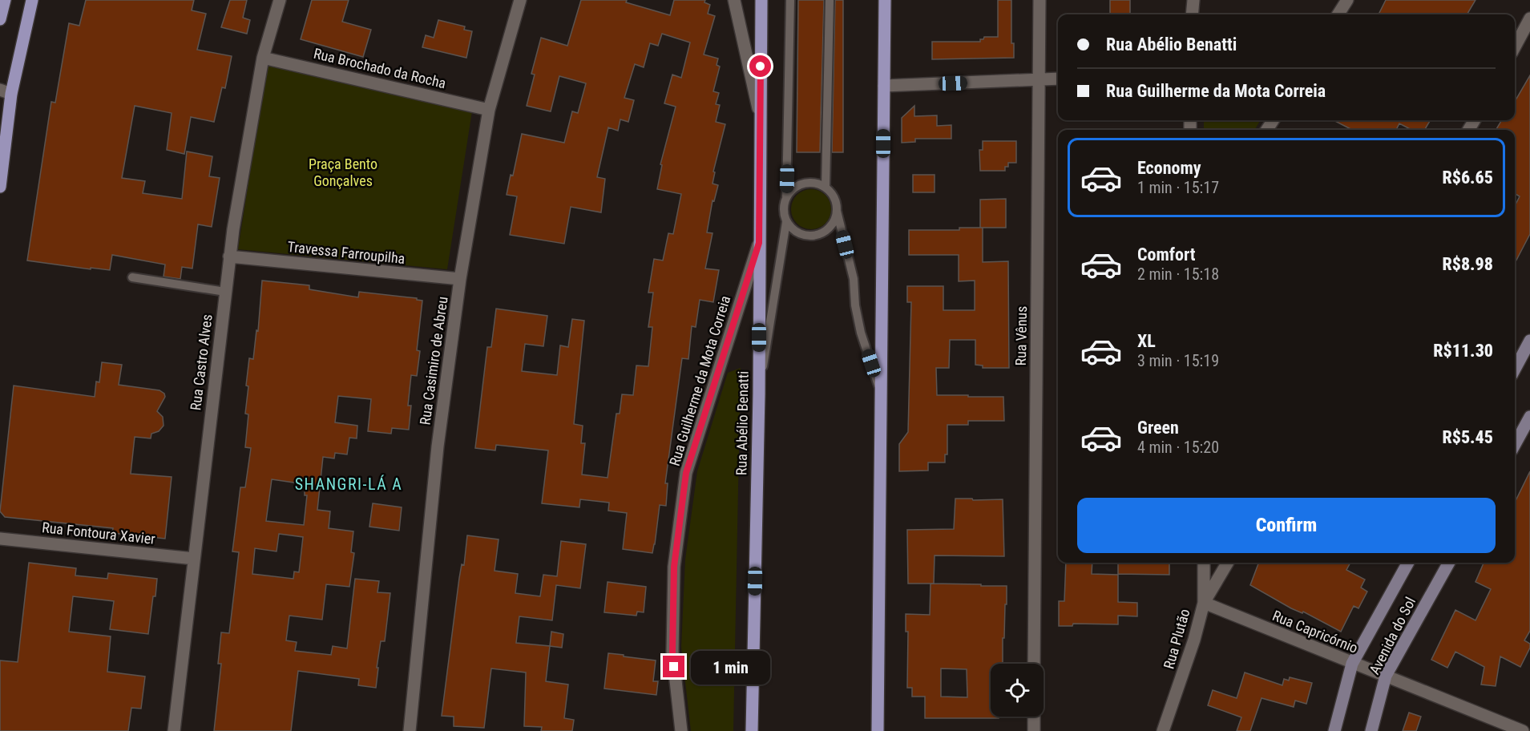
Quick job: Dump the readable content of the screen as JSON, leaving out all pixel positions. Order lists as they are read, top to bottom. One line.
{"streets":{"main road":["Rua Abélio Benatti"],"street":["Rua Brochado da Rocha","Travessa Farroupilha","Rua Vênus","Rua Casimiro de Abreu","Rua Castro Alves","Rua Guilherme da Mota Correia","Rua Fontoura Xavier","Rua Capricórnio","Avenida do Sol","Rua Plutão"]},"crossings":[["Rua Brochado da Rocha","Rua Casimiro de Abreu"],["Rua Brochado da Rocha","Rua Castro Alves"],["Travessa Farroupilha","Rua Casimiro de Abreu"],["Travessa Farroupilha","Rua Castro Alves"],["Rua Castro Alves","Rua Fontoura Xavier"],["Rua Guilherme da Mota Correia","Rua Abélio Benatti"],["Rua Capricórnio","Avenida do Sol"],["Rua Capricórnio","Rua Plutão"]],"districts":["SHANGRI-LÁ A"],"parks":["Praça Bento Gonçalves"],"page":{"banner":["Rua Abélio Benatti","Rua Guilherme da Mota Correia"],"list":[{"name":"Economy","note":"1 min · 15:17","value":"R$6.65"},{"name":"Comfort","note":"2 min · 15:18","value":"R$8.98"},{"name":"XL","note":"3 min · 15:19","value":"R$11.30"},{"name":"Green","note":"4 min · 15:20","value":"R$5.45"}],"buttons":"Confirm","bubble":"1 min"}}
